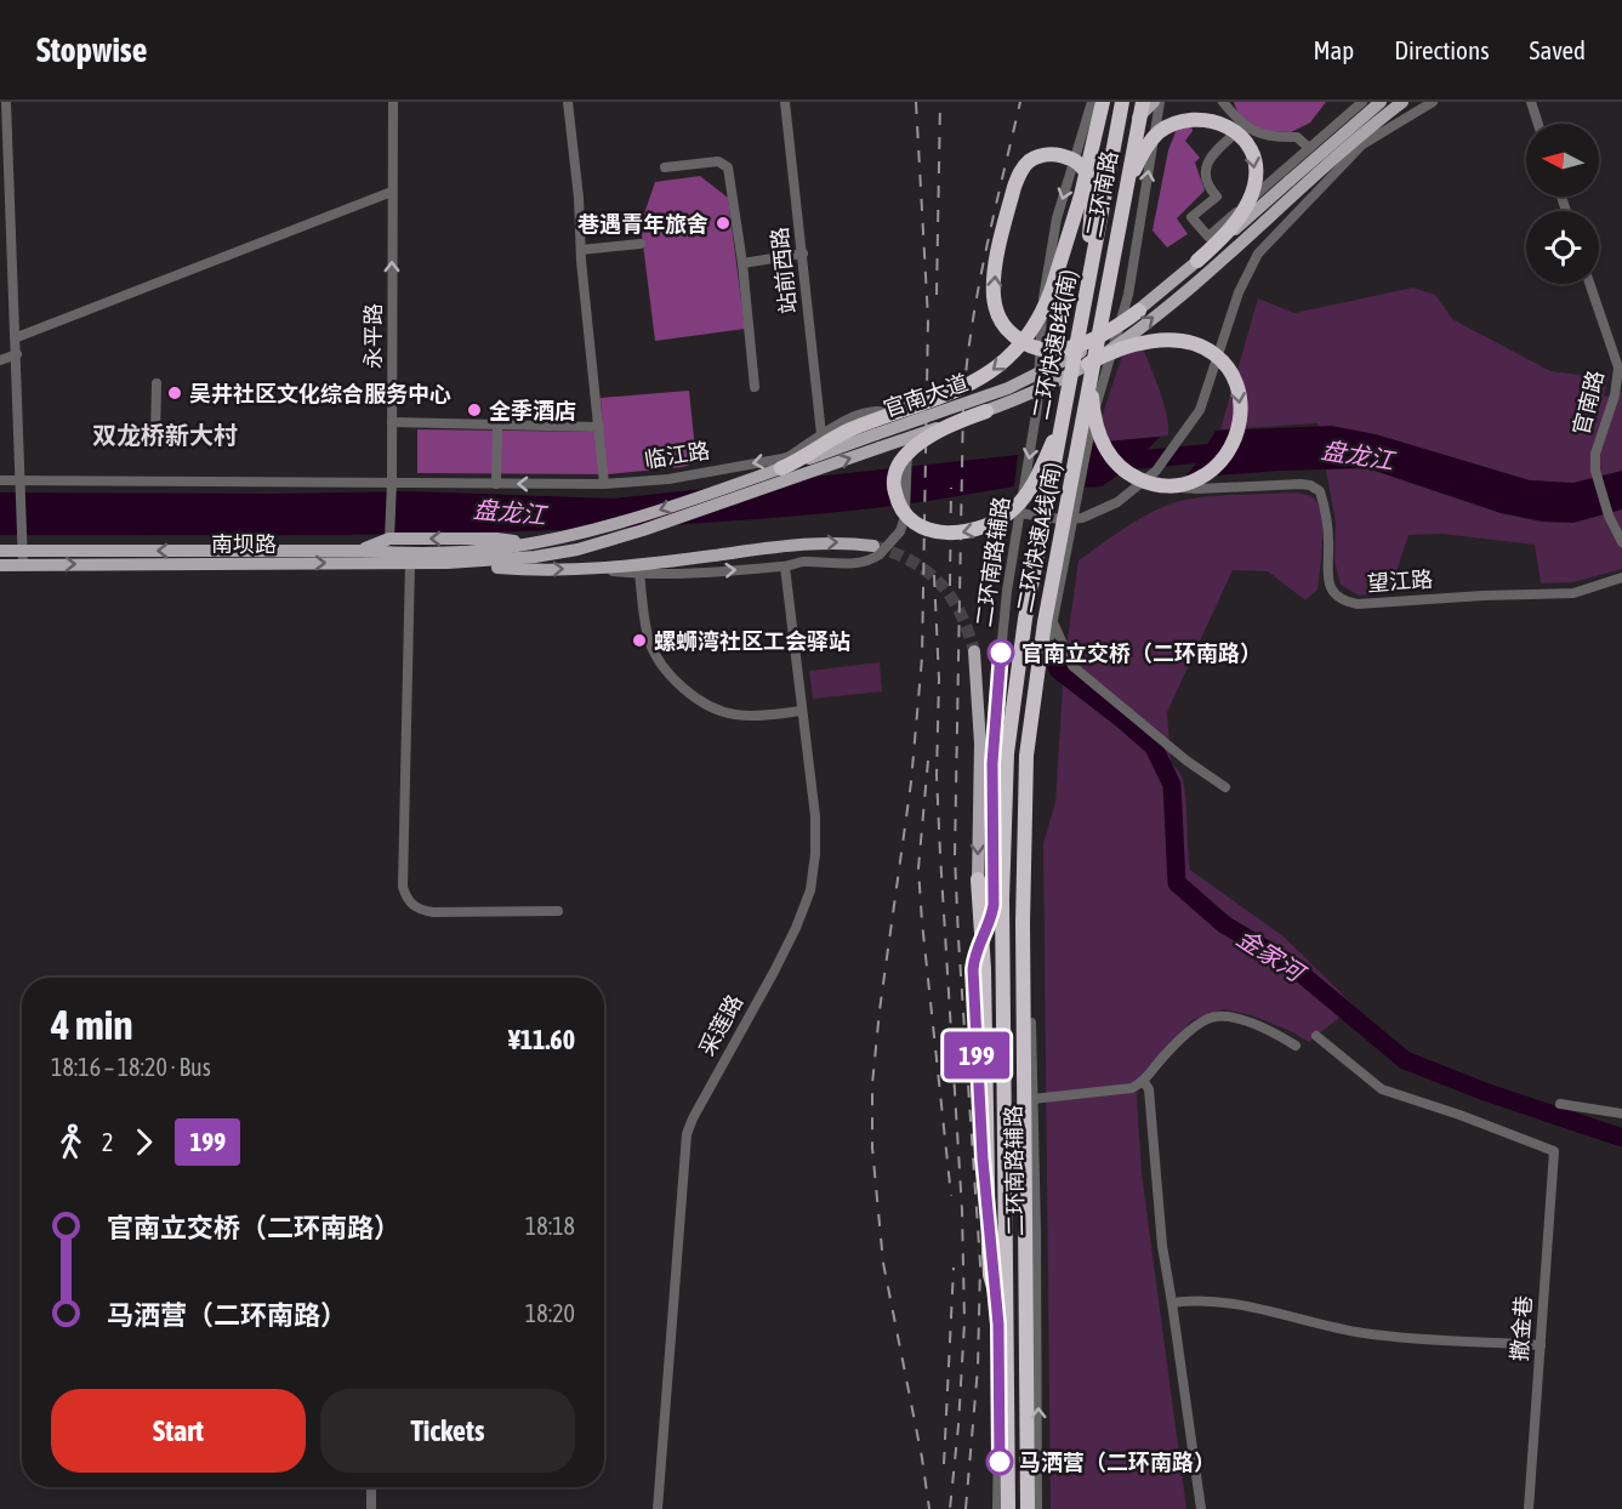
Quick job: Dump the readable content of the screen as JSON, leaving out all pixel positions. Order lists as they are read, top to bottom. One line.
{"streets":{"highway":["二环快速B线(南)","二环快速A线(南)"],"main road":["二环南路","官南大道","南坝路"],"street":["站前西路","永平路","官南路","临江路","二环南路辅路","望江路","采莲路","撒金巷"]},"crossings":[["二环南路","二环快速B线(南)"],["二环南路","二环快速A线(南)"],["二环南路","二环南路辅路"],["站前西路","临江路"],["永平路","临江路"],["二环快速B线(南)","官南大道"],["官南大道","南坝路"]],"one_way":["永平路"],"districts":["双龙桥新大村"],"water":["盘龙江","金家河"],"places":["巷遇青年旅舍","吴井社区文化综合服务中心","全季酒店","螺蛳湾社区工会驿站","官南立交桥（二环南路）","马洒营（二环南路）"],"lines":["bus line 199"],"north":"left","page":{"header":"Stopwise","nav":["Map","Directions","Saved"],"on_map":"199","heading":["4 min","18:16 – 18:20 · Bus","¥11.60"],"legs":["2","199"],"list":[{"name":"官南立交桥（二环南路）","value":"18:18"},{"name":"马洒营（二环南路）","value":"18:20"}],"buttons":["Start","Tickets"]}}
